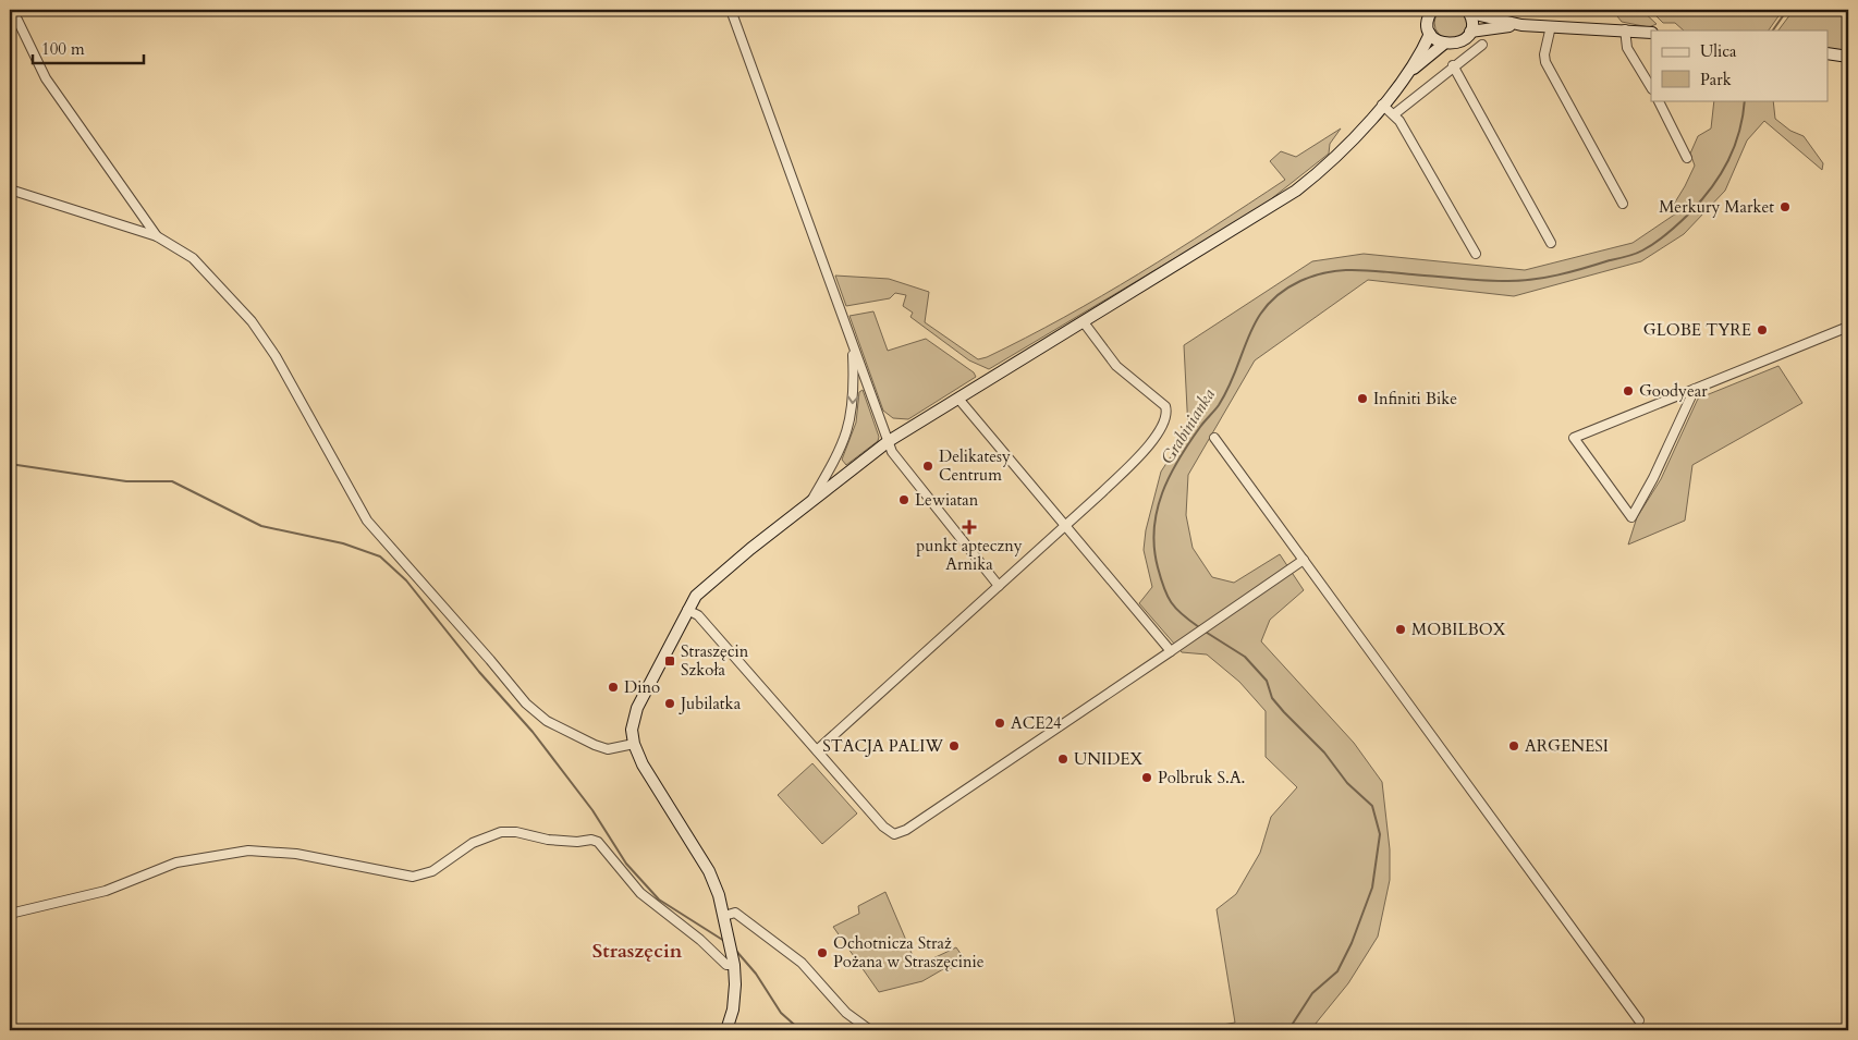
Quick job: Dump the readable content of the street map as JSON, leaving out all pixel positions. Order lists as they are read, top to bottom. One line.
{"districts":["Straszęcin"],"water":["Grabinianka"],"places":{"other":["Merkury Market","GLOBE TYRE","Goodyear","Infiniti Bike","Delikatesy Centrum","Lewiatan","MOBILBOX","Dino","Jubilatka","ACE24","STACJA PALIW","ARGENESI","UNIDEX","Polbruk S.A.","Ochotnicza Straż Pożana w Straszęcinie"],"health":["punkt apteczny Arnika"],"transit":["Straszęcin Szkoła"]},"legend":["Ulica","Park"],"scale_bar":"100 m"}
